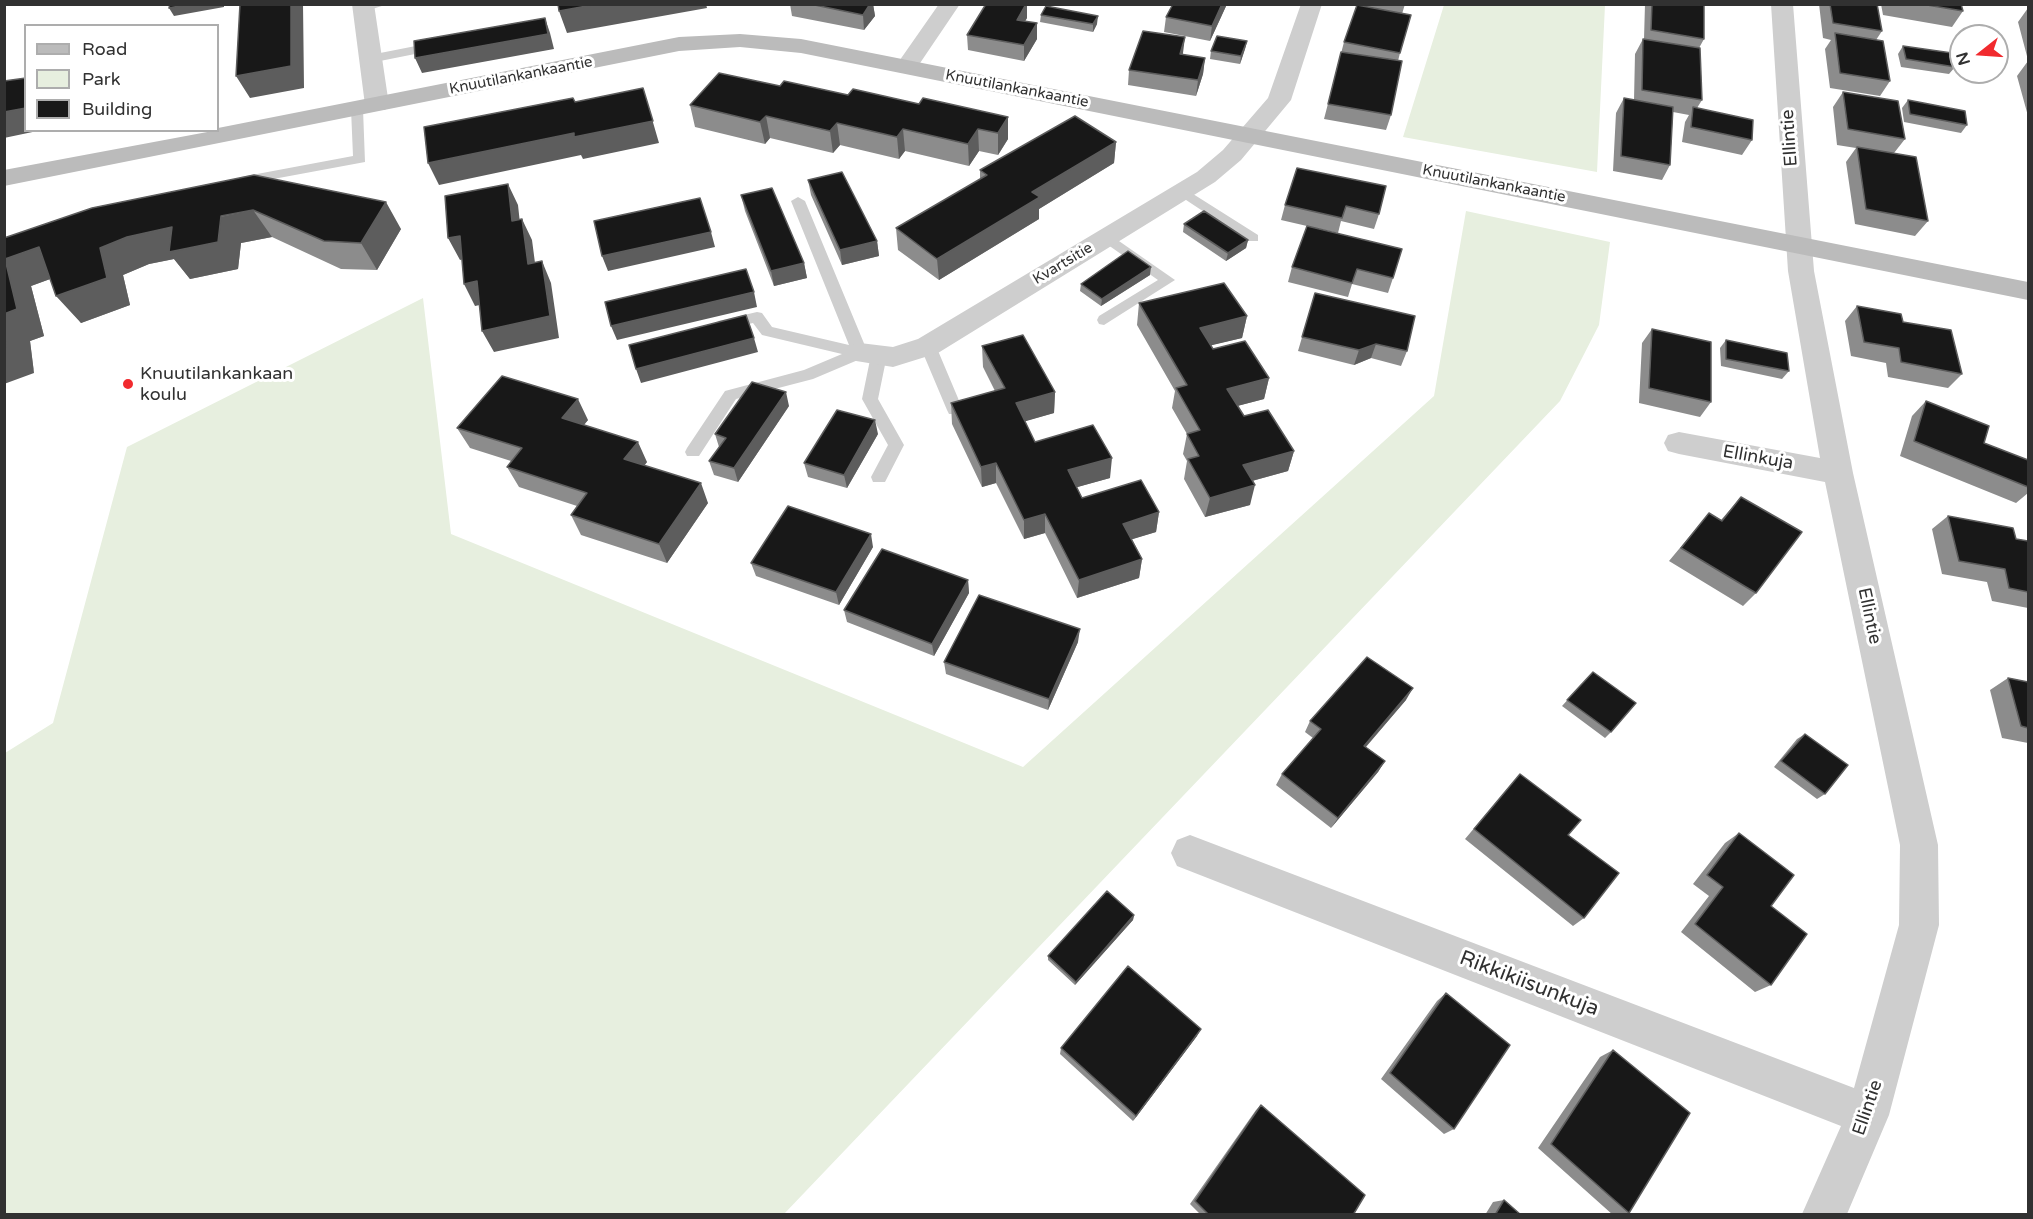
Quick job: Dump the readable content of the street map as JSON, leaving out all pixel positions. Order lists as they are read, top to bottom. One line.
{"streets":{"street":["Knuutilankankaantie","Ellintie","Kvartsitie","Ellinkuja","Rikkikiisunkuja"]},"crossings":[["Knuutilankankaantie","Ellintie"],["Knuutilankankaantie","Kvartsitie"],["Ellintie","Ellinkuja"],["Ellintie","Rikkikiisunkuja"]],"places":["Knuutilankankaan koulu"],"legend":["Road","Park","Building"],"north":"left"}
